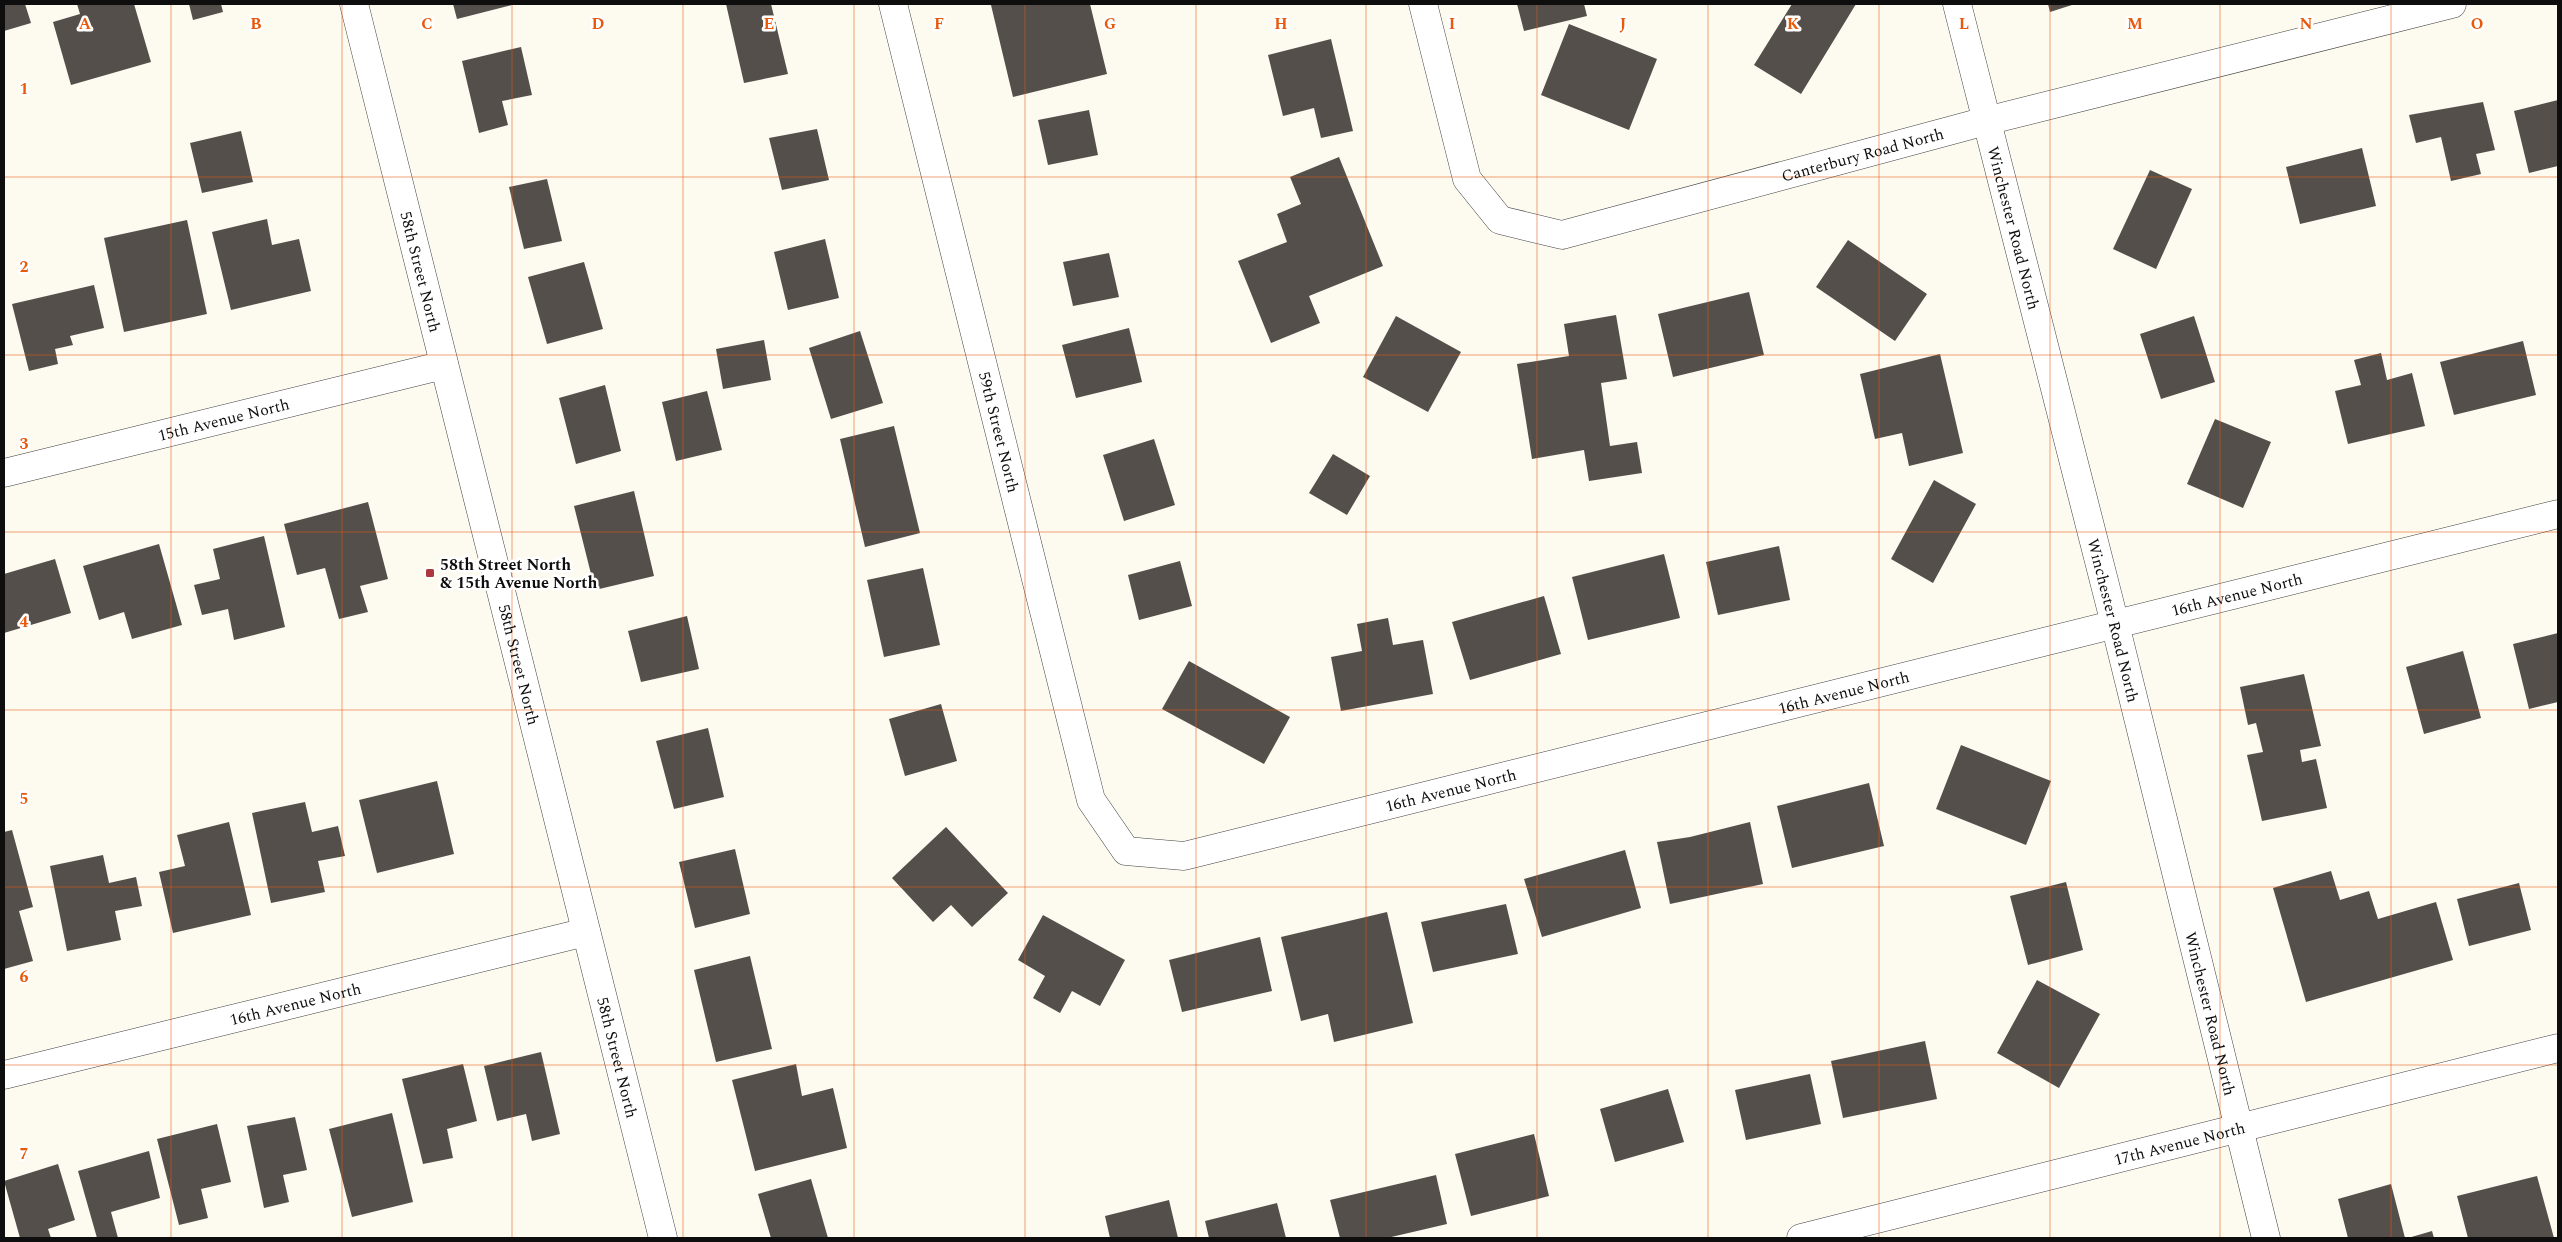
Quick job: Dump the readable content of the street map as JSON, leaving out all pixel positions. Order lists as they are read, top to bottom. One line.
{"streets":{"street":["Canterbury Road North","Winchester Road North","58th Street North","15th Avenue North","59th Street North","16th Avenue North","17th Avenue North"]},"crossings":[["Canterbury Road North","Winchester Road North"],["Winchester Road North","16th Avenue North"],["Winchester Road North","17th Avenue North"],["58th Street North","15th Avenue North"],["58th Street North","16th Avenue North"],["59th Street North","16th Avenue North"]],"places":{"transit":["58th Street North & 15th Avenue North"]},"grid":{"columns":["A","B","C","D","E","F","G","H","I","J","K","L","M","N","O"],"rows":["1","2","3","4","5","6","7"]}}
